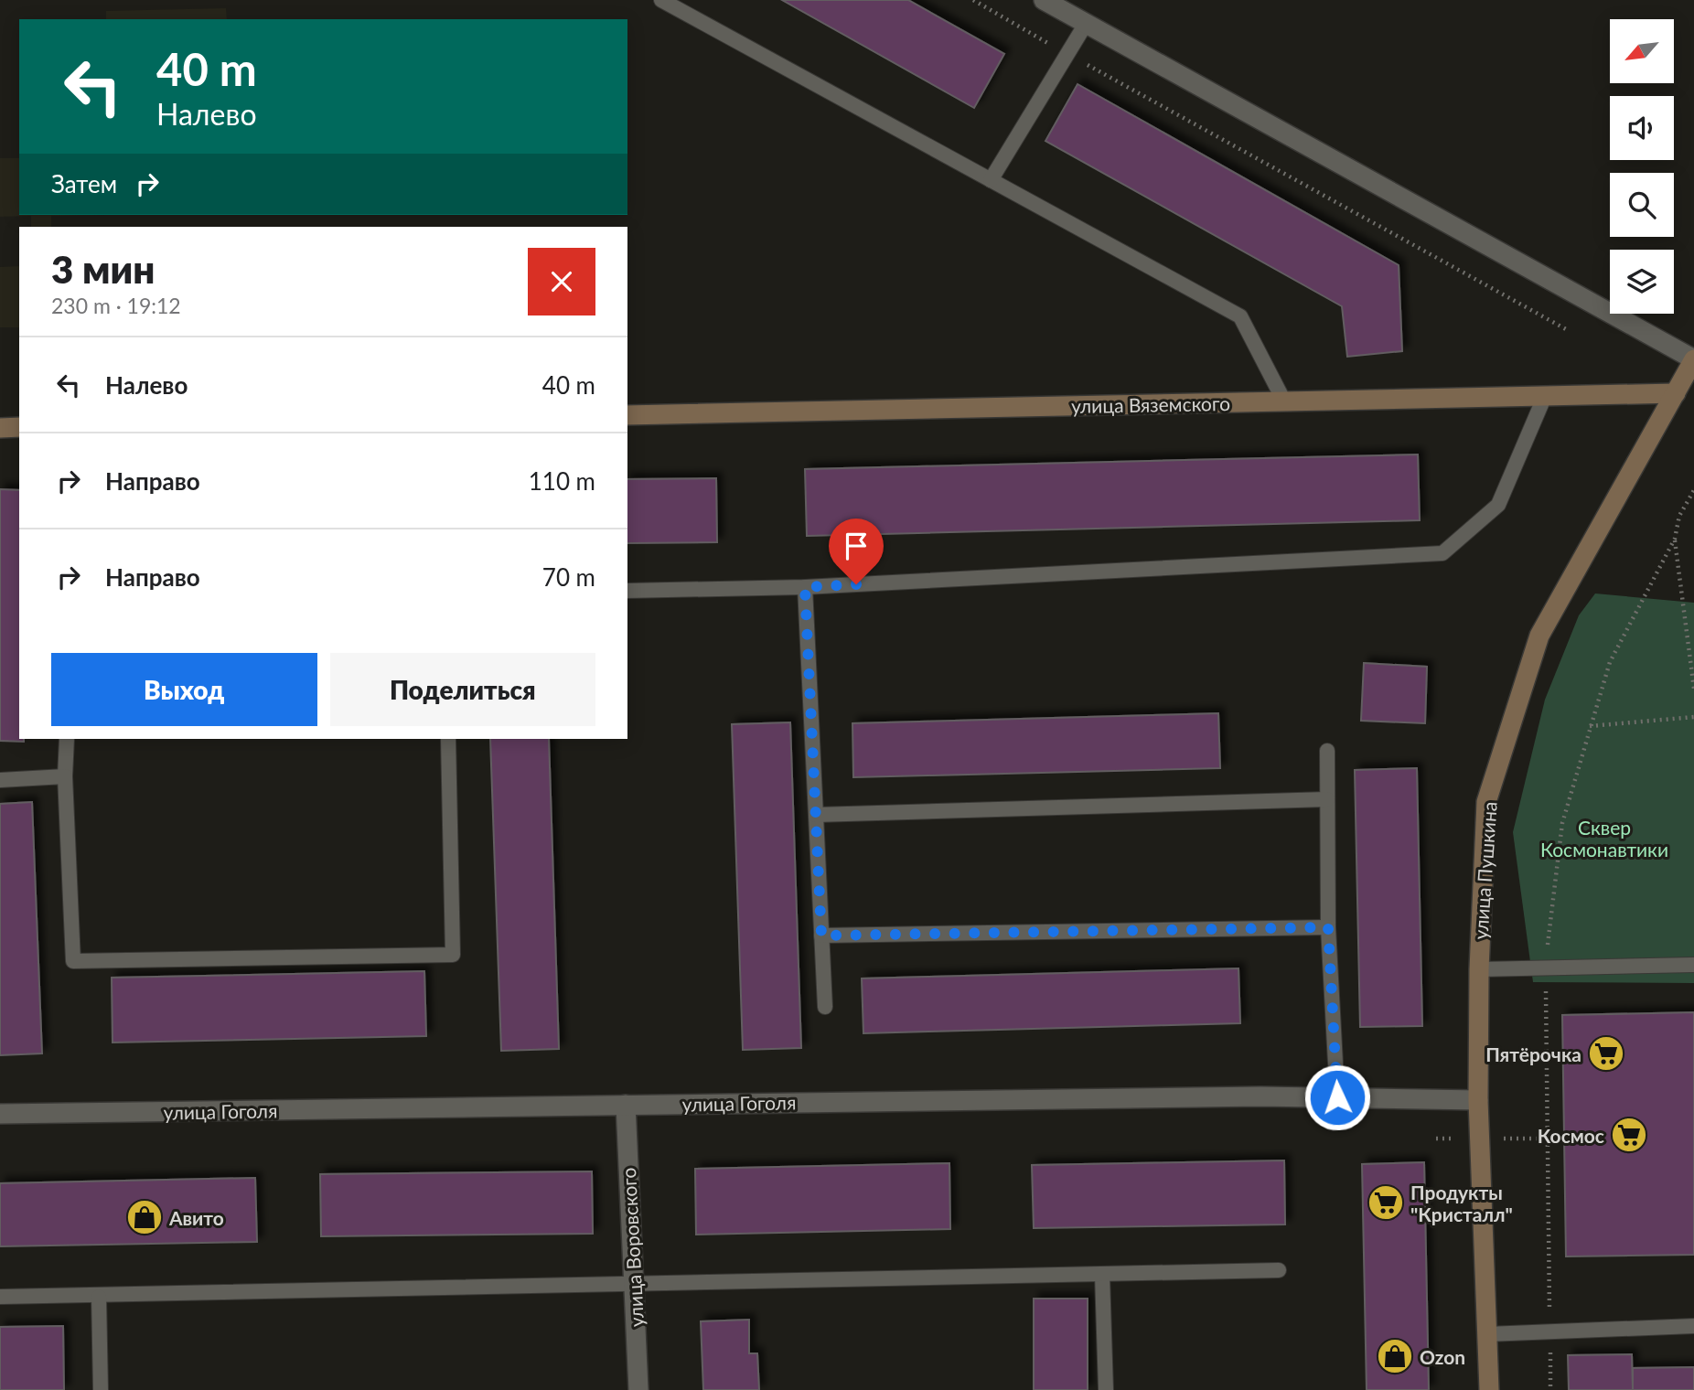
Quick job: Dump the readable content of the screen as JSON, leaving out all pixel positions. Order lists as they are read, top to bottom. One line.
{"streets":{"main road":["улица Вяземского","улица Пушкина"],"street":["улица Гоголя","улица Воровского"]},"crossings":[["улица Вяземского","улица Пушкина"],["улица Пушкина","улица Гоголя"],["улица Гоголя","улица Воровского"]],"parks":["Сквер Космонавтики"],"places":{"supermarket":["Пятёрочка","Космос","Продукты \"Кристалл\""],"shop":["Авито","Ozon"]},"north":"bottom left","page":{"turn":["40 m","Налево"],"then":"Затем","heading":["3 мин","230 m · 19:12"],"list":[{"name":"Налево","value":"40 m"},{"name":"Направо","value":"110 m"},{"name":"Направо","value":"70 m"}],"buttons":["Выход","Поделиться"]}}
